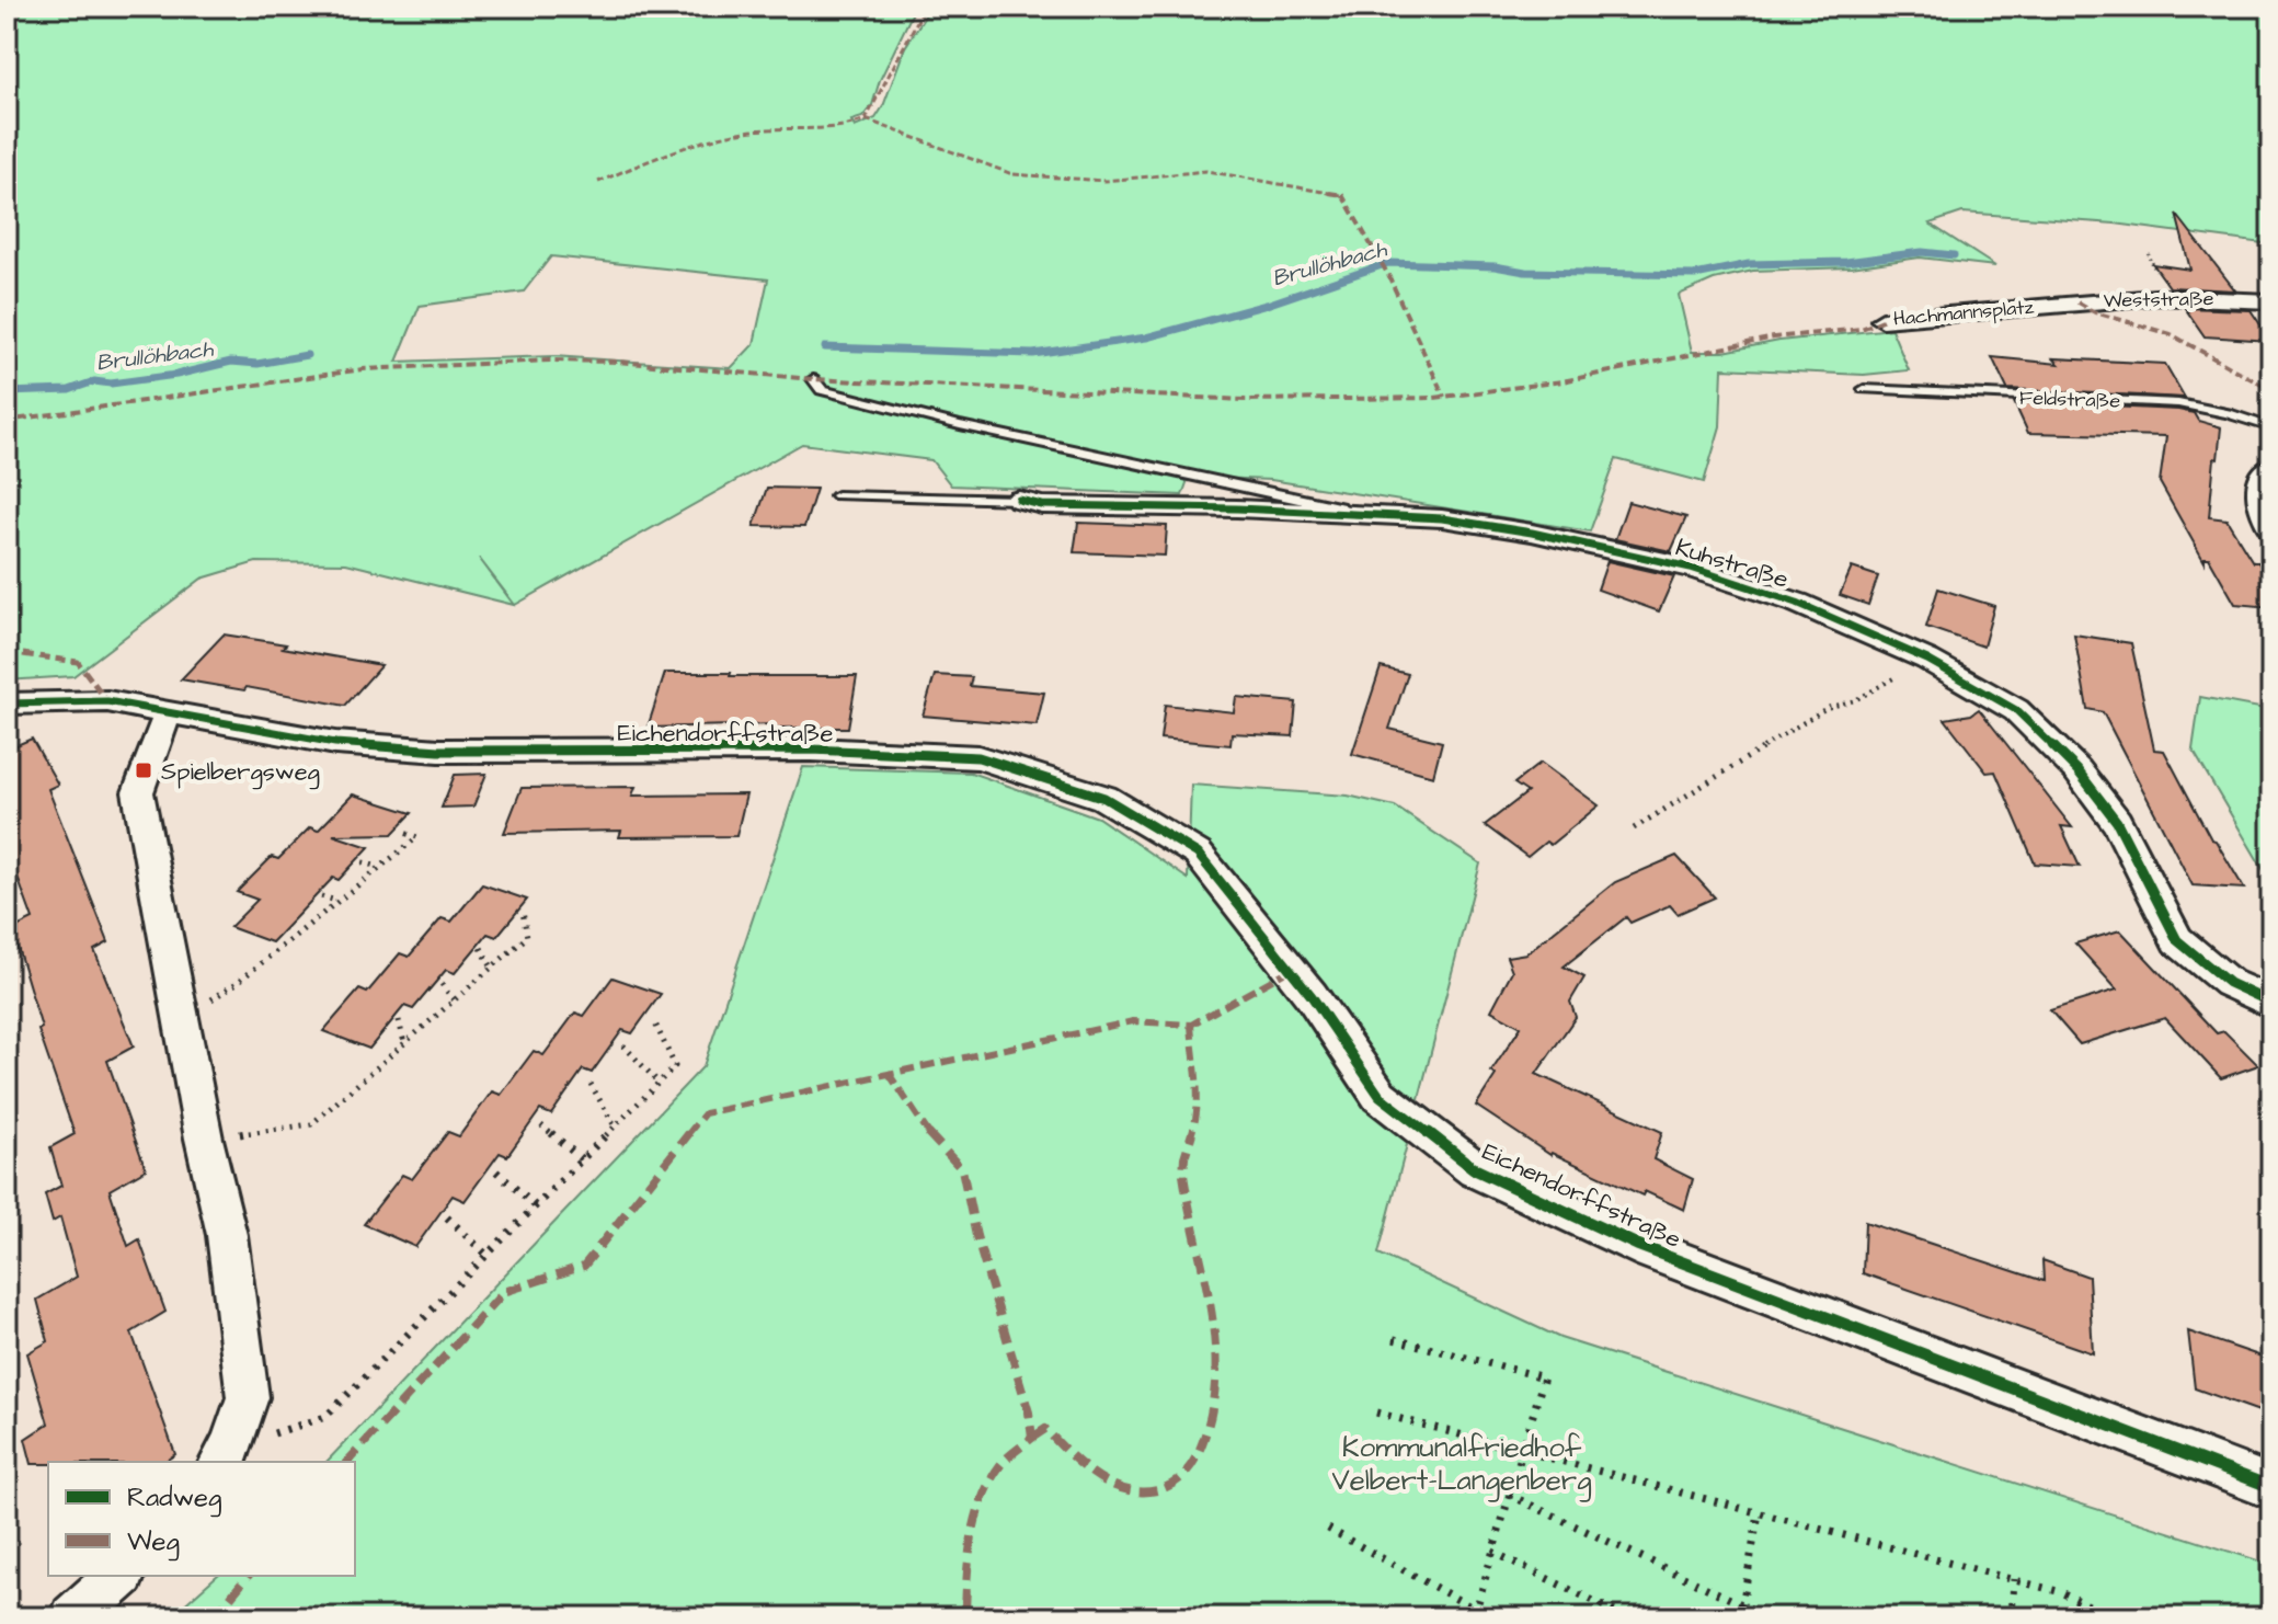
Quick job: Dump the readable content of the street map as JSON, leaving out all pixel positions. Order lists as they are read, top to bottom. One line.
{"streets":{"street":["Weststraße","Hachmannsplatz","Kuhstraße","Eichendorffstraße"],"lane":["Feldstraße"]},"crossings":[["Weststraße","Hachmannsplatz"]],"water":["Brullöhbach"],"parks":["Kommunalfriedhof Velbert-Langenberg"],"places":{"transit":["Spielbergsweg"]},"legend":["Radweg","Weg"]}
